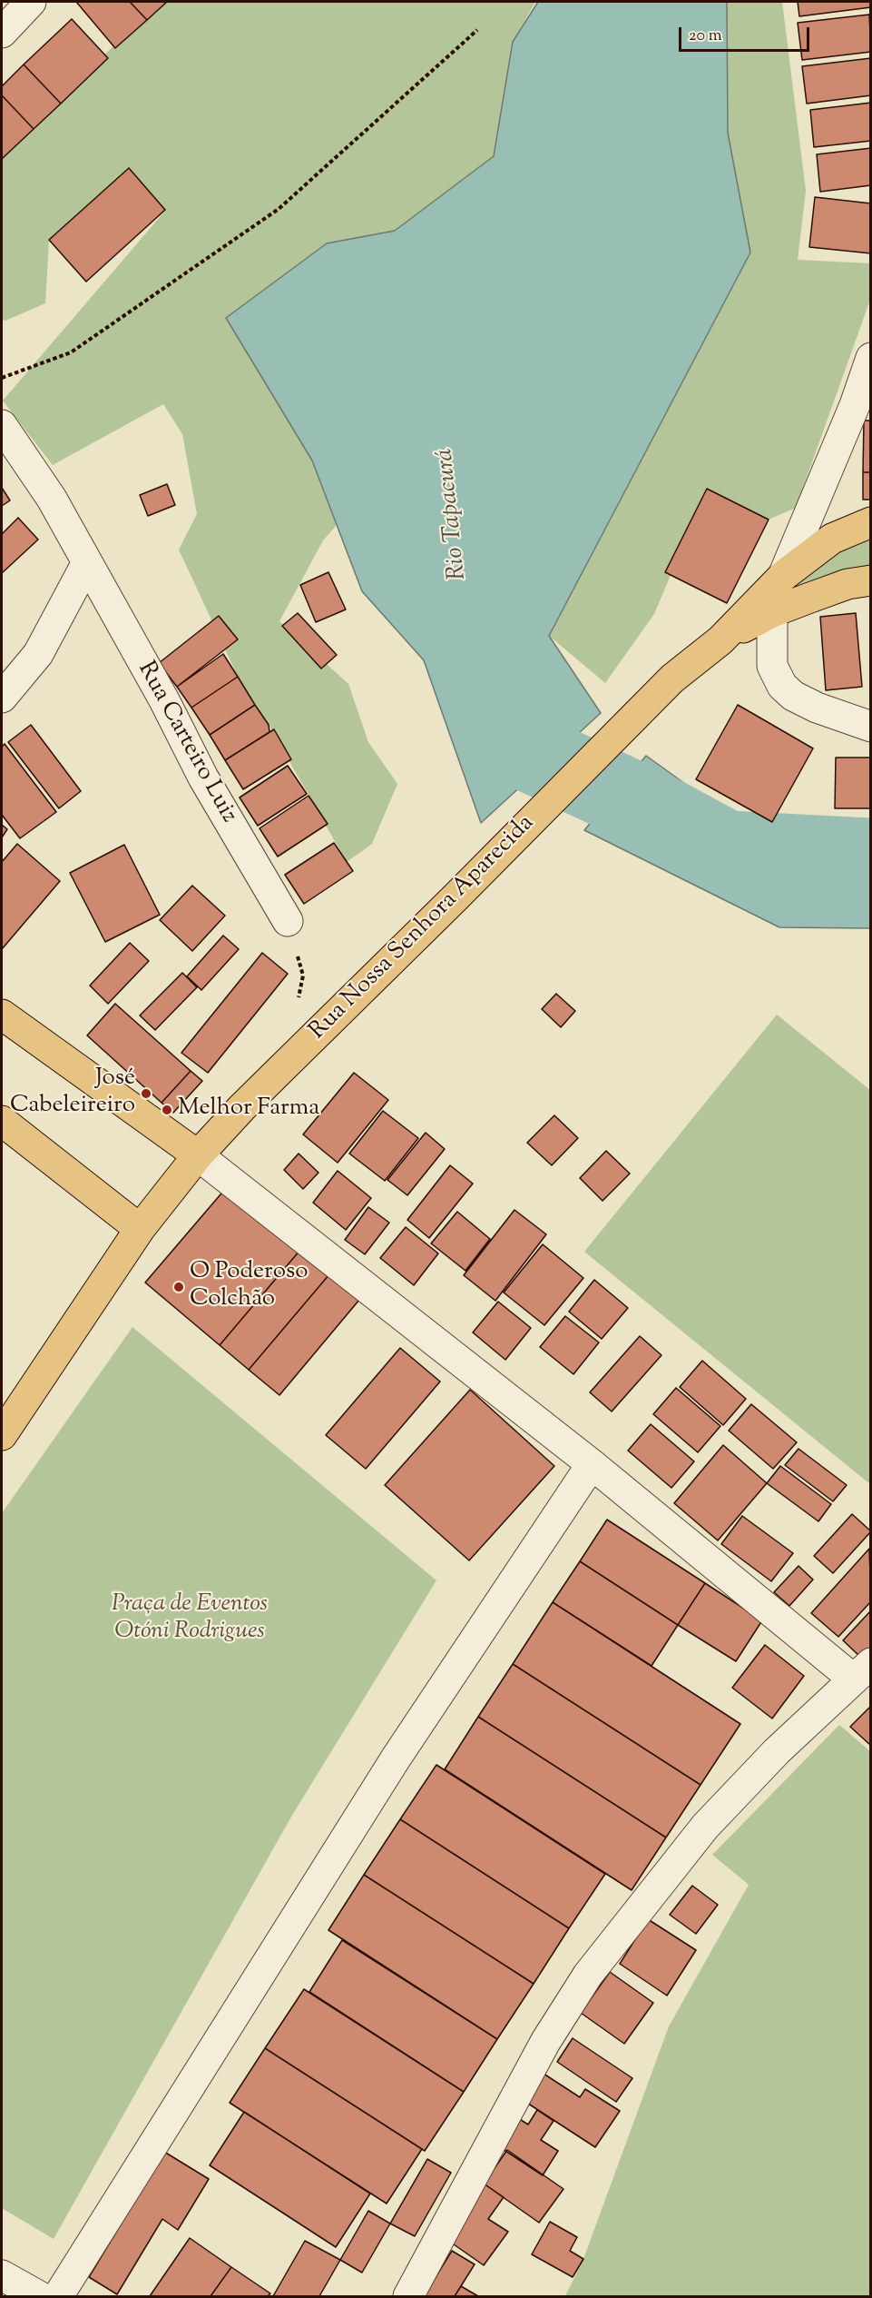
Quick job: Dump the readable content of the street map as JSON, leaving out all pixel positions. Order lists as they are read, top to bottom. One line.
{"streets":{"main road":["Rua Nossa Senhora Aparecida"],"street":["Rua Carteiro Luiz"]},"water":["Rio Tapacurá"],"parks":["Praça de Eventos Otóni Rodrigues"],"places":["José Cabeleireiro","Melhor Farma","O Poderoso Colchão"],"scale_bar":"20 m"}
